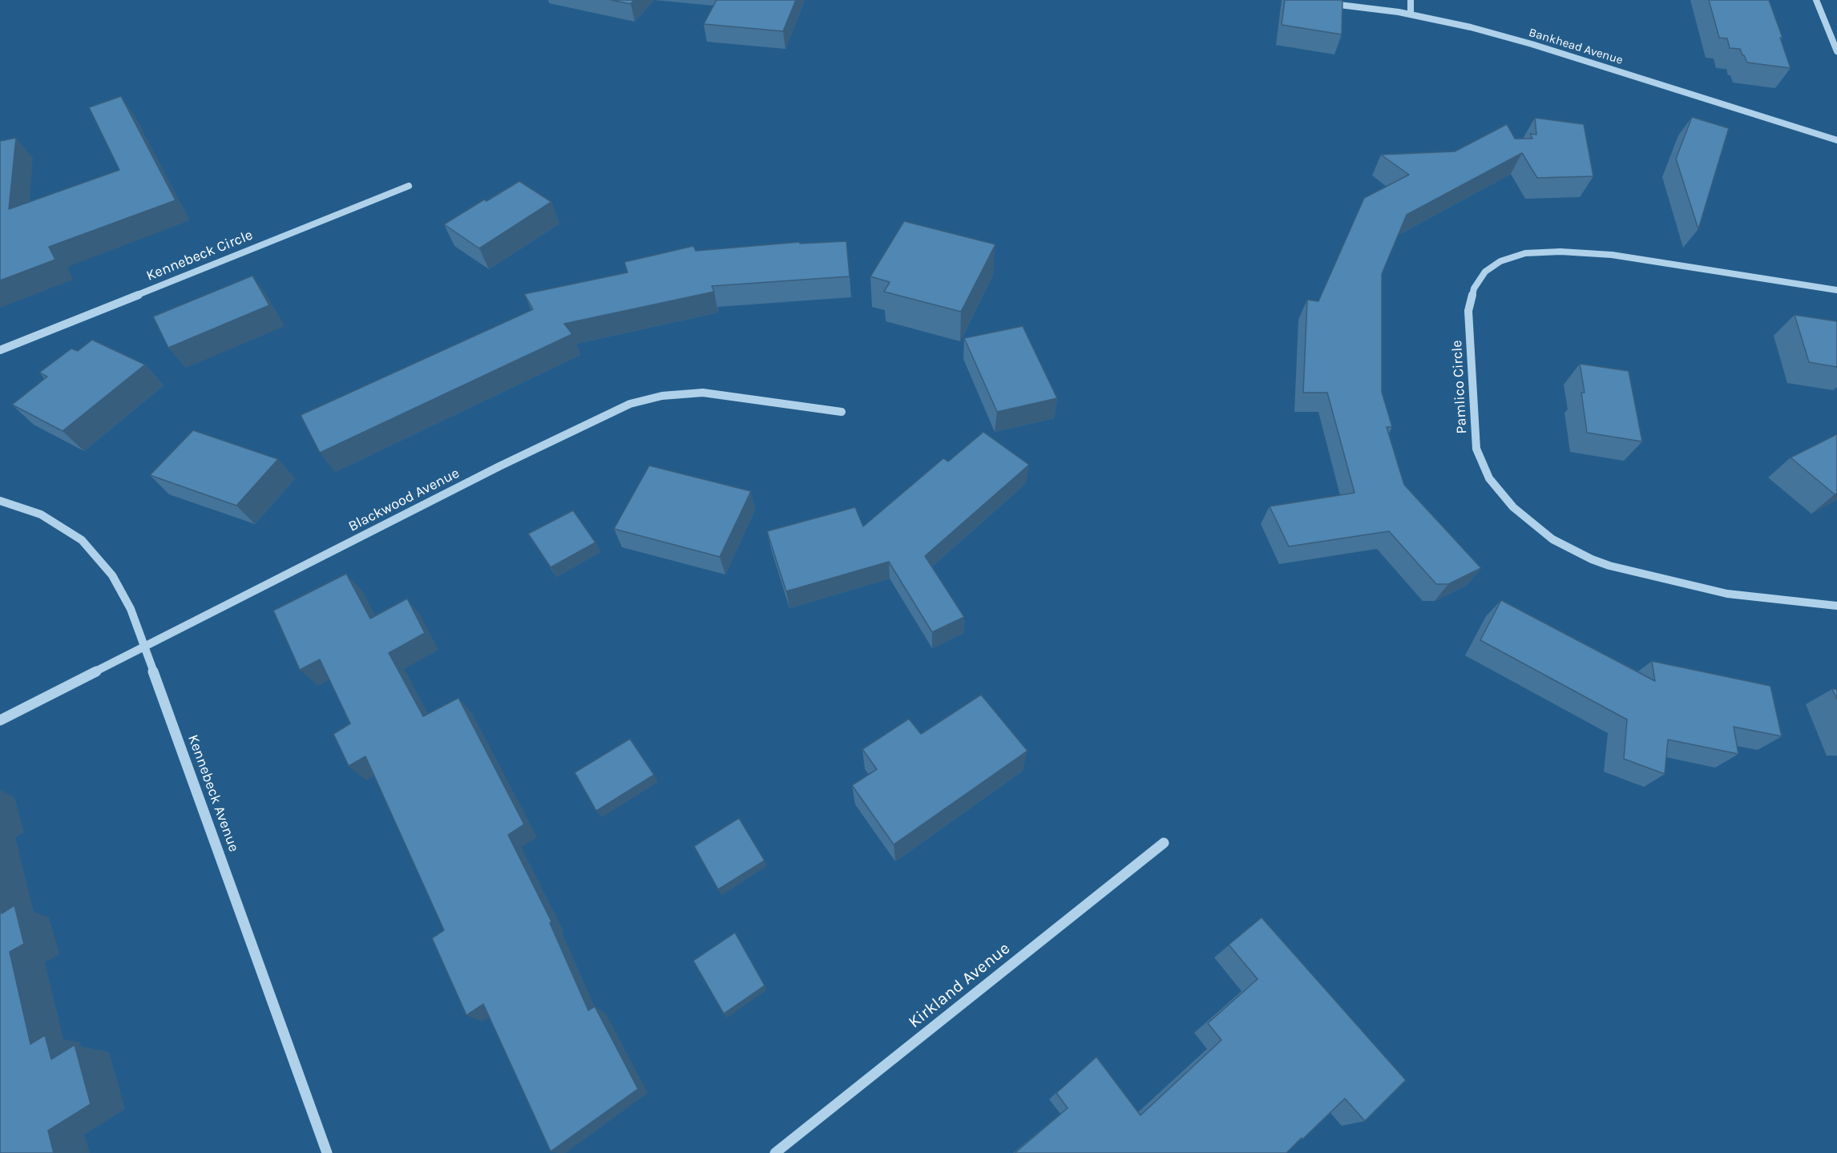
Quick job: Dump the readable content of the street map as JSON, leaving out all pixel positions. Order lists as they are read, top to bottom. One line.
{"streets":{"street":["Bankhead Avenue","Kennebeck Circle","Pamlico Circle","Blackwood Avenue","Kennebeck Avenue","Kirkland Avenue"]},"crossings":[["Blackwood Avenue","Kennebeck Avenue"]]}
